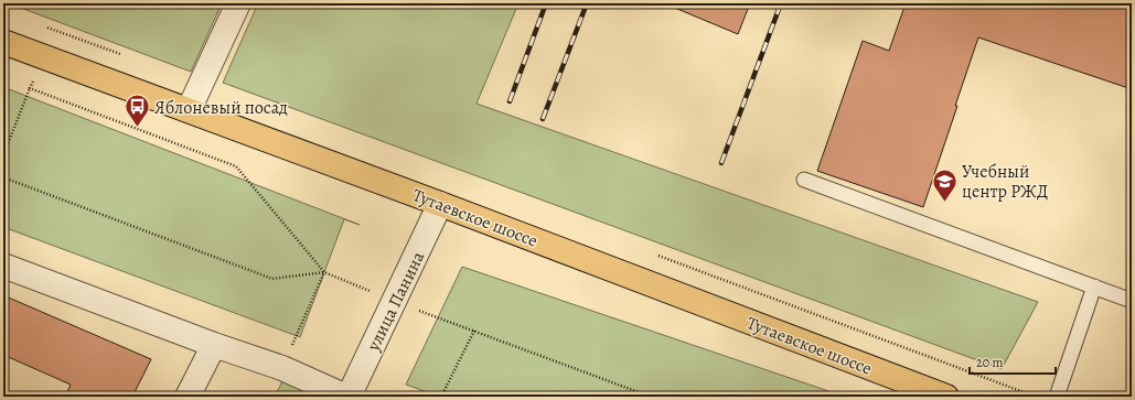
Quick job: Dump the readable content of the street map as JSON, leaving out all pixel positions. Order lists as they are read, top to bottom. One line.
{"streets":{"main road":["Тутаевское шоссе"],"street":["улица Панина"]},"crossings":[["Тутаевское шоссе","улица Панина"]],"places":{"bus stop":["Яблоневый посад"],"school or university":["Учебный центр РЖД"]},"scale_bar":"20 m"}
